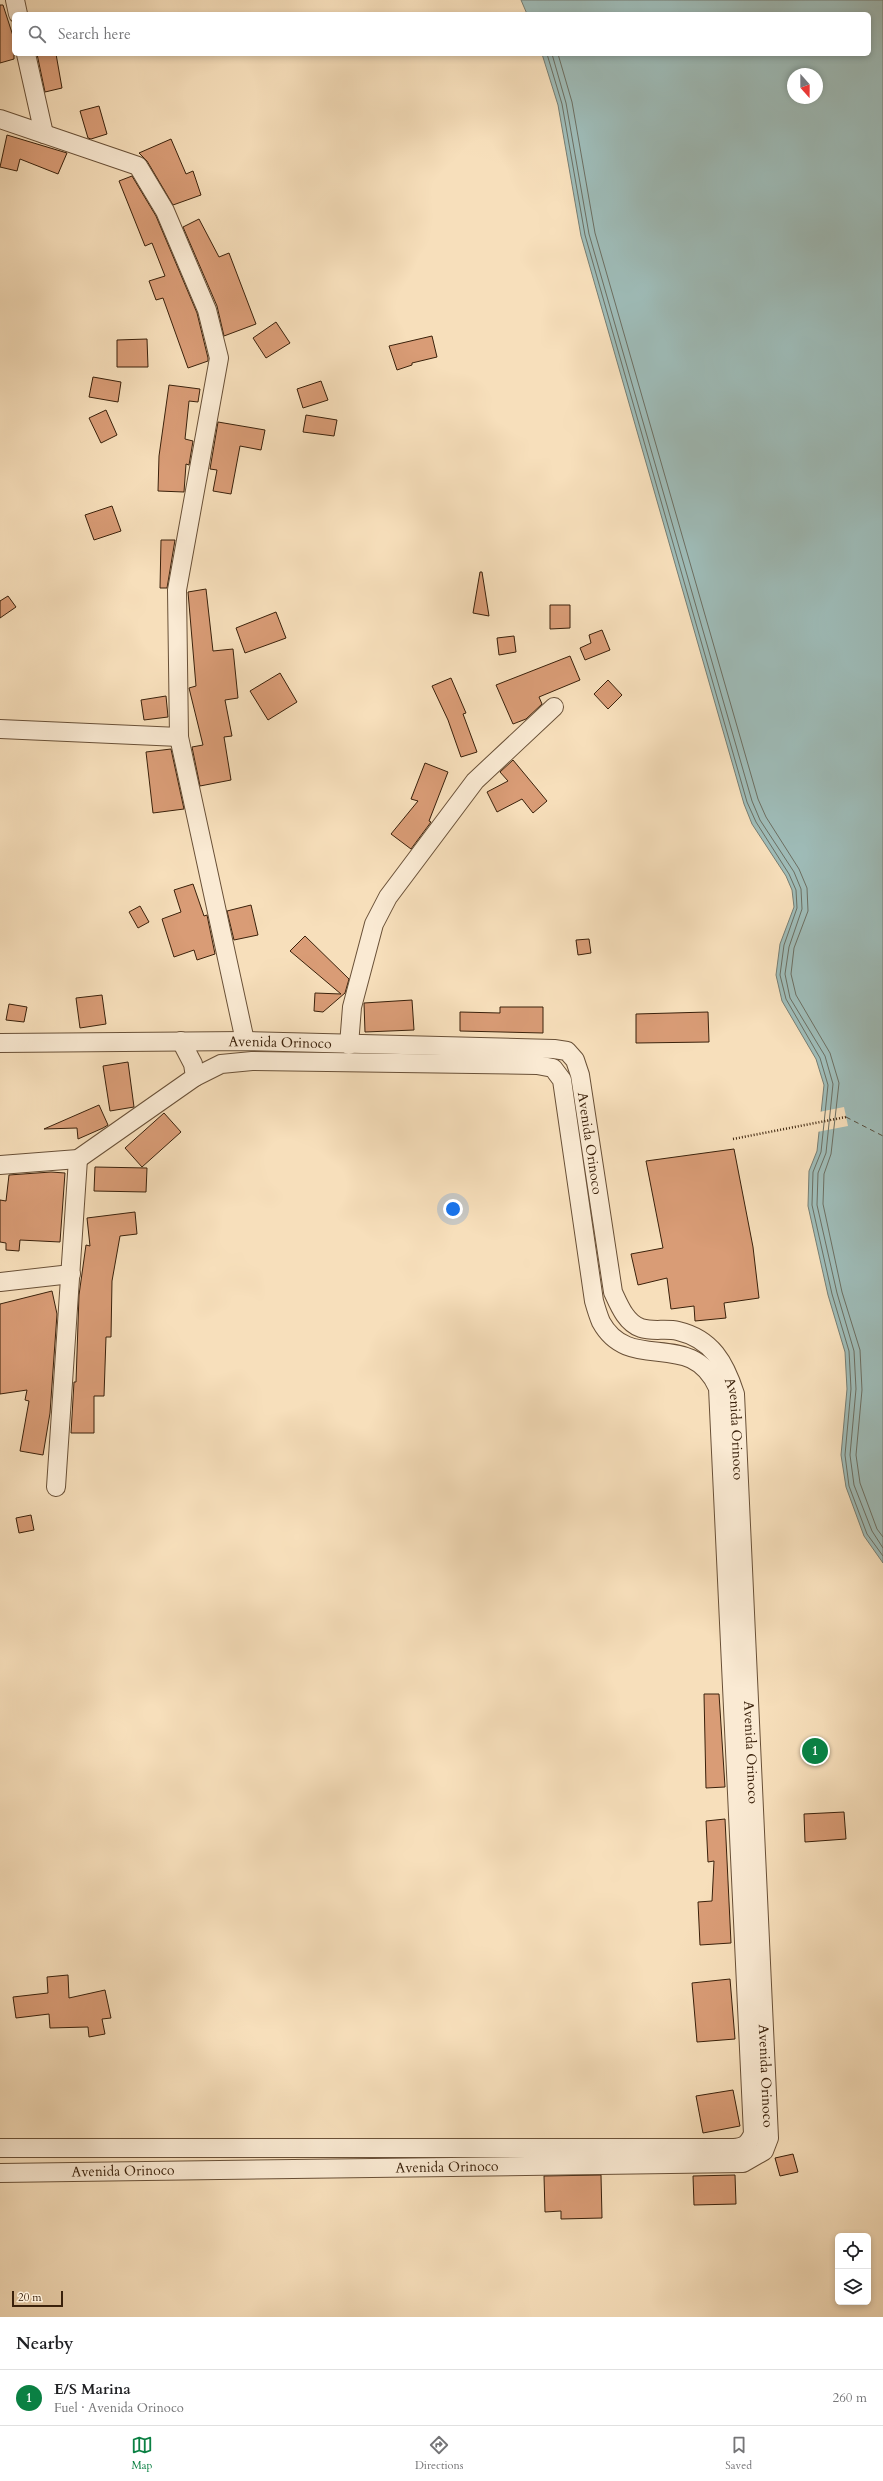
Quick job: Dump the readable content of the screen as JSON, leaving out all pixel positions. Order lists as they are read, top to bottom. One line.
{"streets":{"street":["Avenida Orinoco"]},"scale_bar":"20 m","north":"bottom","page":{"search":"Search here","pins":"1","scale":"20 m","heading":"Nearby","list":[{"mark":"1","name":"E/S Marina","note":"Fuel · Avenida Orinoco","value":"260 m"}],"nav":["Map","Directions","Saved"]}}
